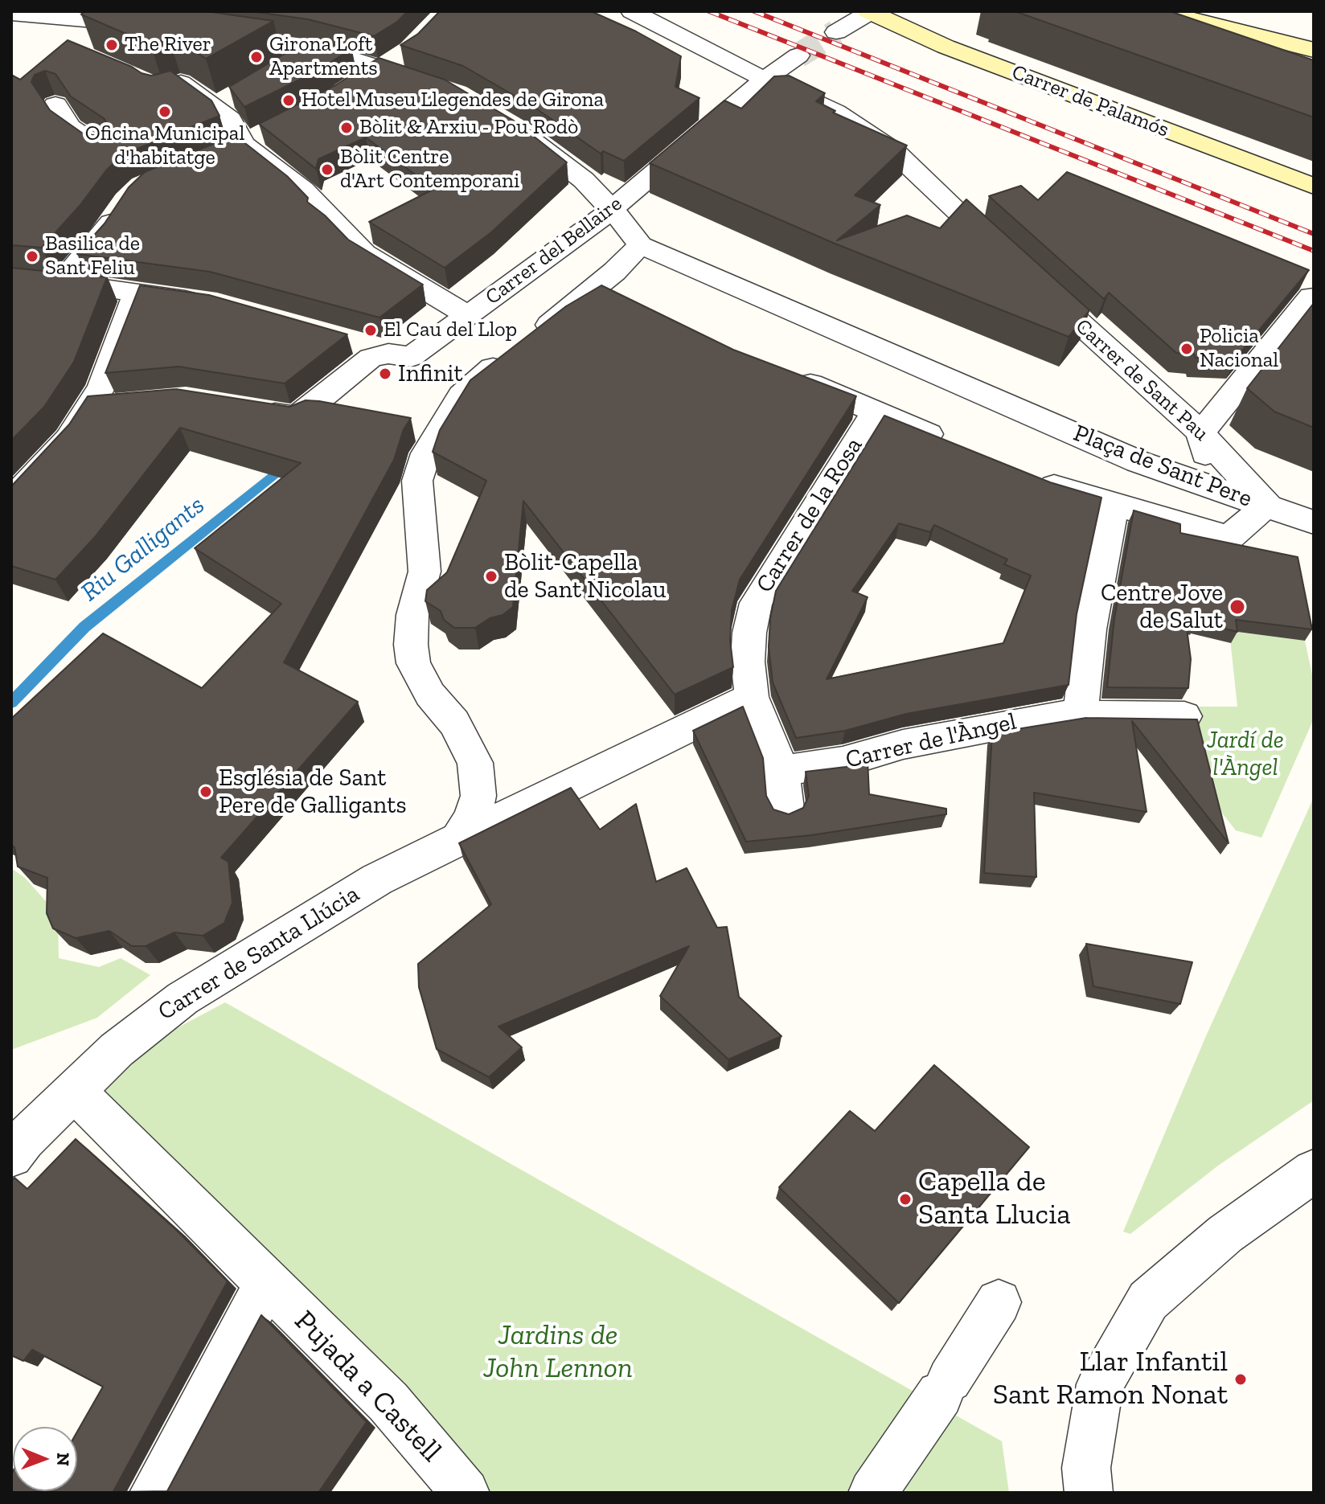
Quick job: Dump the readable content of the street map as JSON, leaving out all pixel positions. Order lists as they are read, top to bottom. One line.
{"streets":{"street":["Carrer de Palamós","Carrer del Bellaire","Carrer de Sant Pau","Plaça de Sant Pere","Carrer de la Rosa","Carrer de l'Àngel","Carrer de Santa Llúcia","Pujada a Castell"]},"crossings":[["Carrer del Bellaire","Carrer de Sant Pau"],["Carrer del Bellaire","Plaça de Sant Pere"],["Carrer de Sant Pau","Plaça de Sant Pere"],["Carrer de la Rosa","Carrer de l'Àngel"],["Carrer de la Rosa","Carrer de Santa Llúcia"],["Carrer de Santa Llúcia","Pujada a Castell"]],"water":["Riu Galligants"],"parks":["Jardí de l'Àngel","Jardins de John Lennon"],"places":["The River","Girona Loft Apartments","Hotel Museu Llegendes de Girona","Oficina Municipal d'habitatge","Bòlit & Arxiu - Pou Rodò","Bòlit Centre d'Art Contemporani","Basilica de Sant Feliu","El Cau del Llop","Policia Nacional","Infinit","Bòlit-Capella de Sant Nicolau","Centre Jove de Salut","Església de Sant Pere de Galligants","Capella de Santa Llucia","Llar Infantil Sant Ramon Nonat"],"north":"right"}
